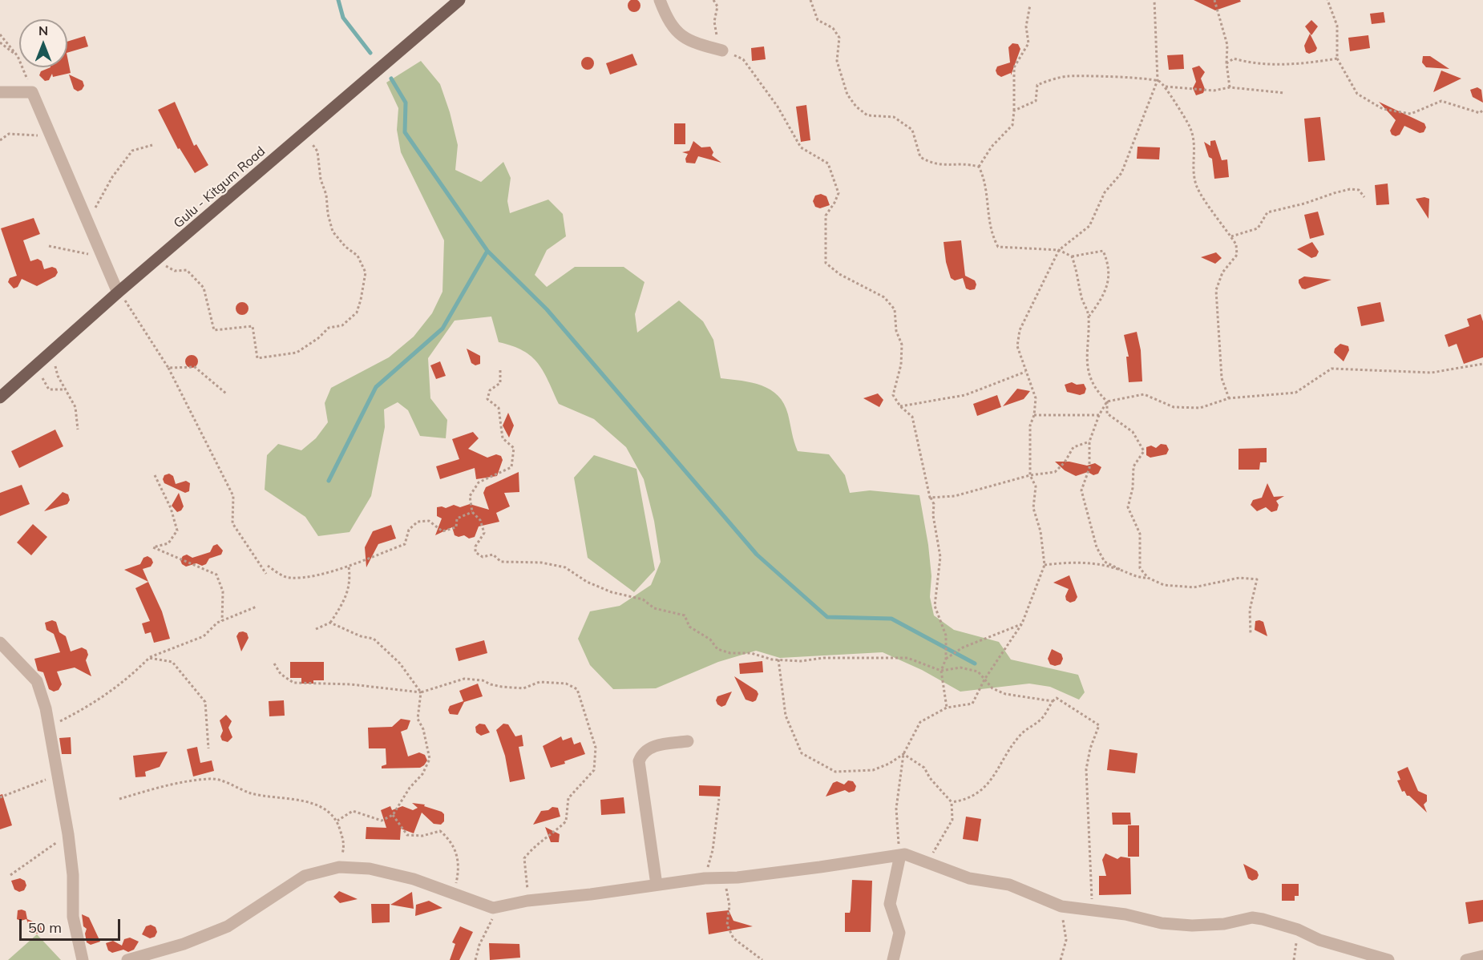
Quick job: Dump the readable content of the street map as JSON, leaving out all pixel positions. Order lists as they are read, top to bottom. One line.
{"streets":{"main road":["Gulu - Kitgum Road"]},"scale_bar":"50 m","north":"top"}
